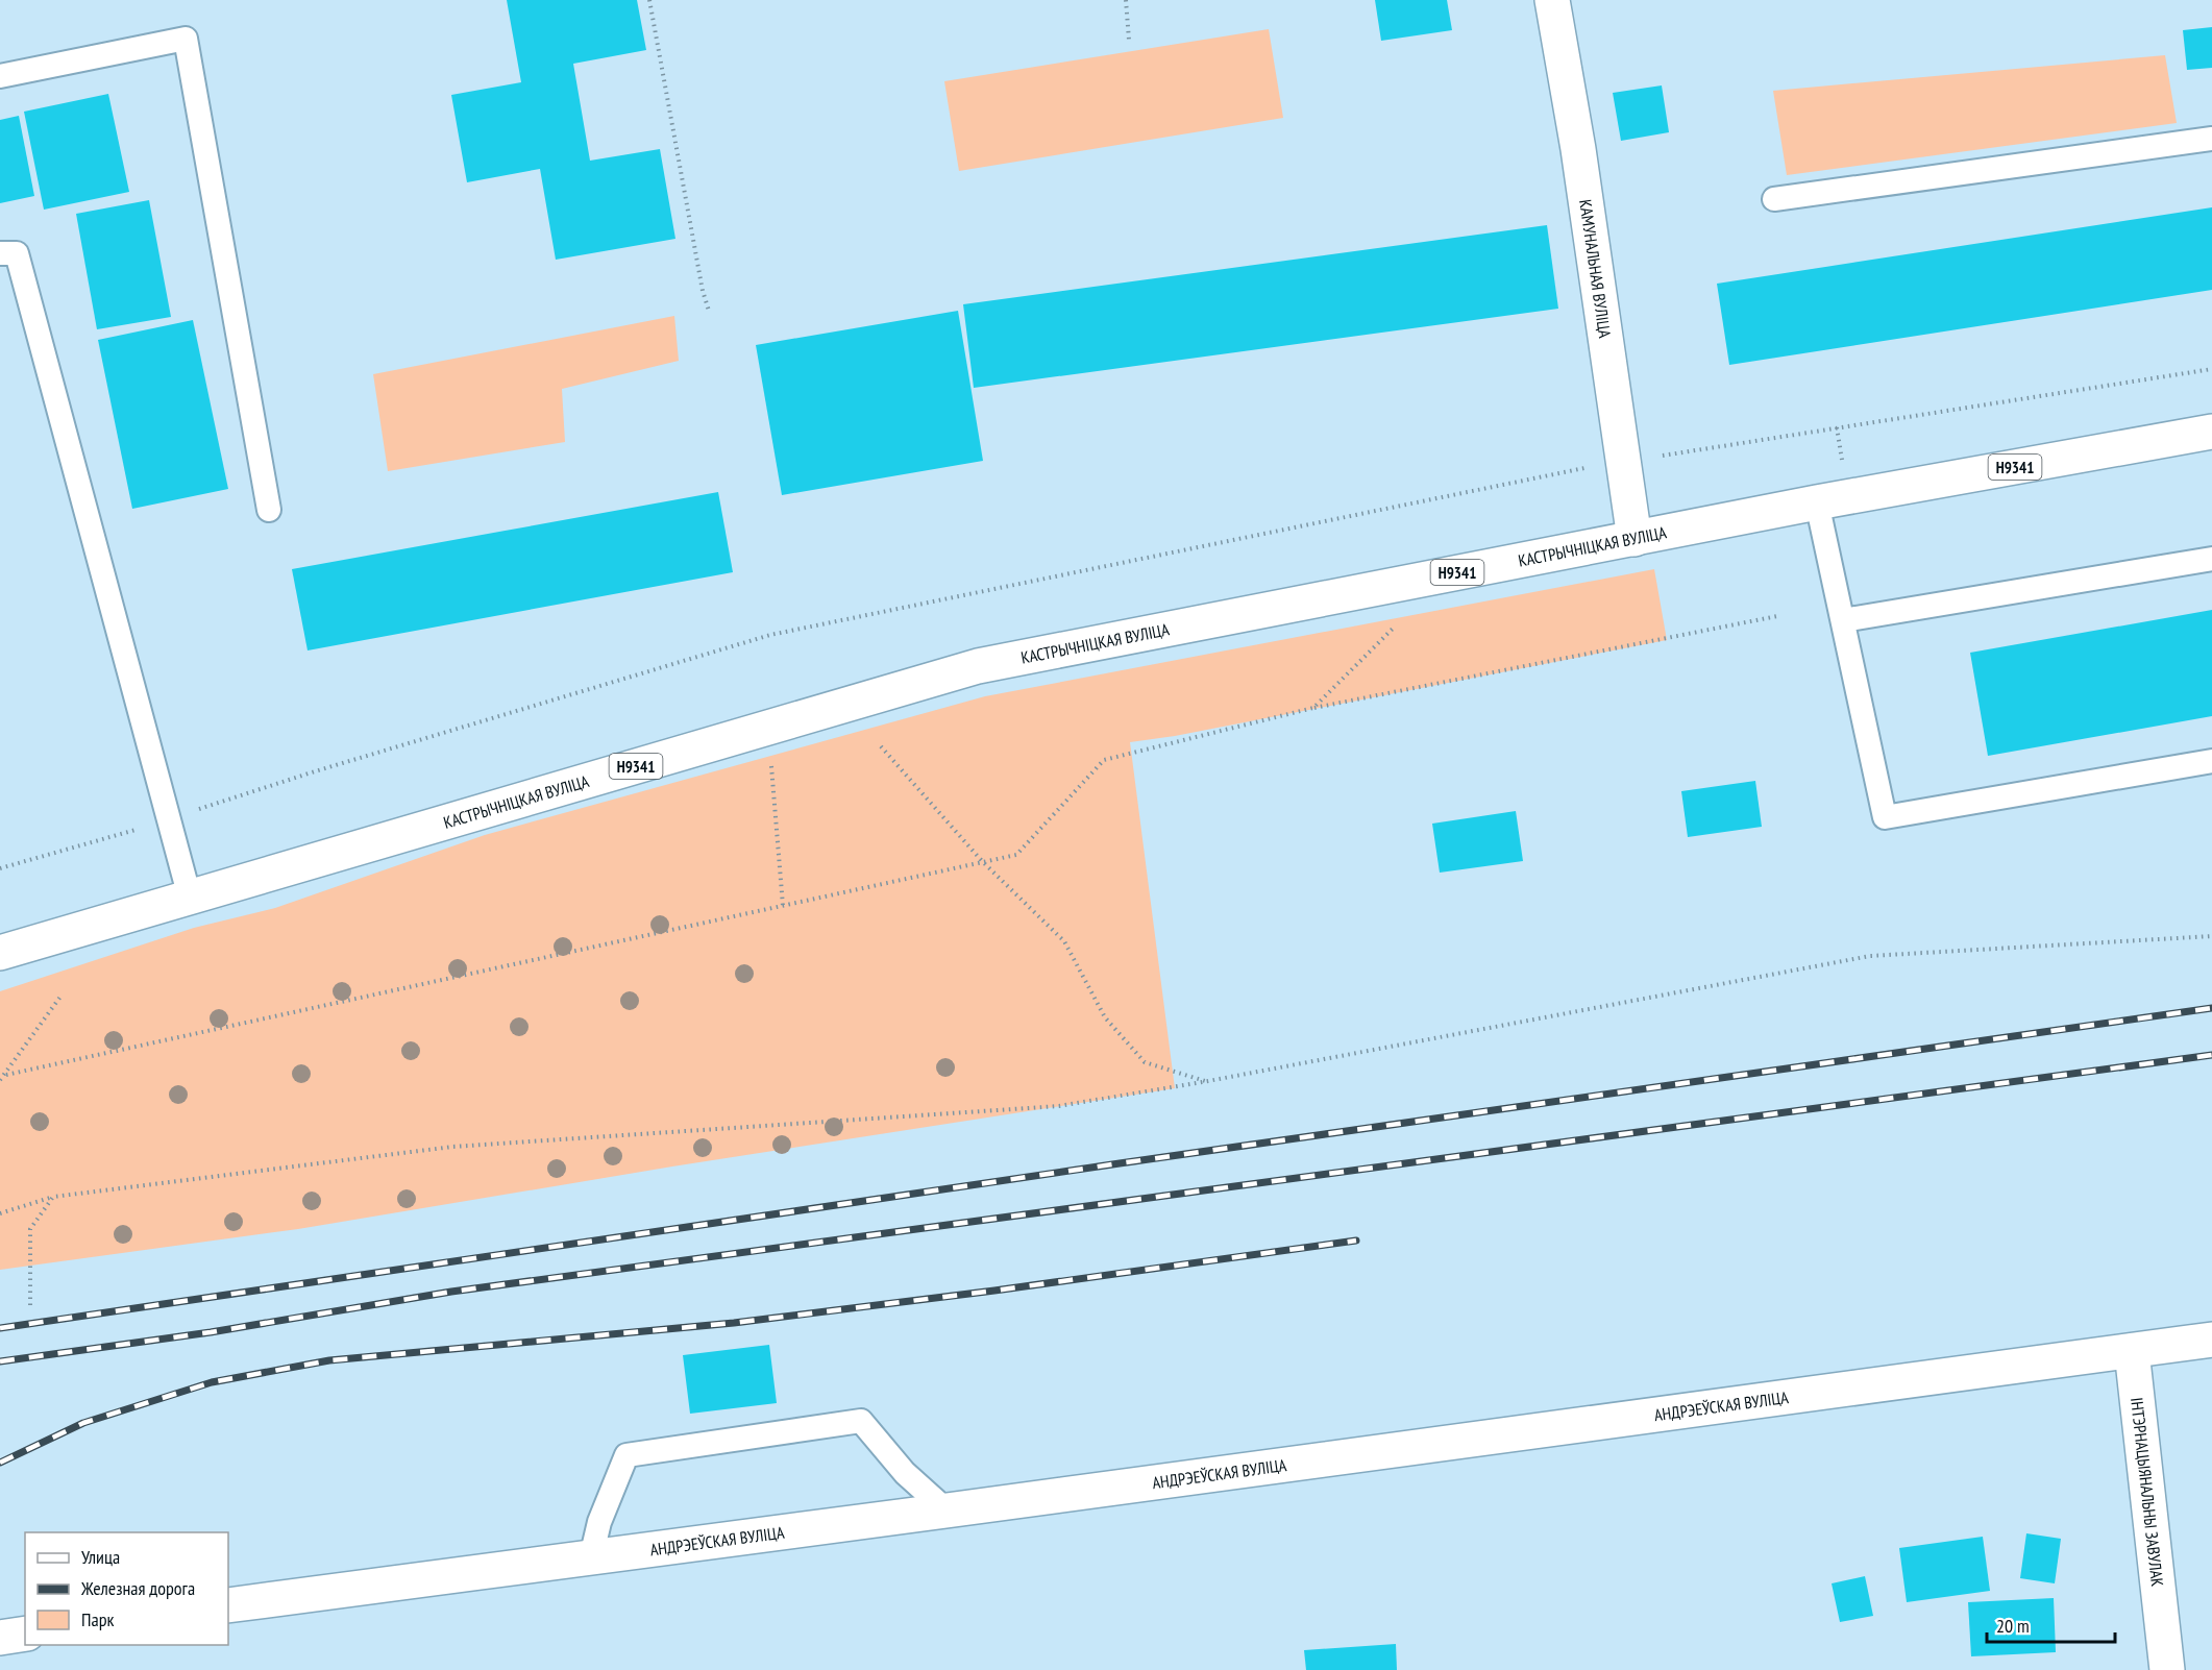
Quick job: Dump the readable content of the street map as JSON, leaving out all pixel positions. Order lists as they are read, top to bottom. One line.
{"streets":{"main road":["КАМУНАЛЬНАЯ ВУЛІЦА","Н9341","КАСТРЫЧНІЦКАЯ ВУЛІЦА","АНДРЭЕЎСКАЯ ВУЛІЦА","ІНТЭРНАЦЫЯНАЛЬНЫ ЗАВУЛАК"]},"crossings":[["КАМУНАЛЬНАЯ ВУЛІЦА","КАСТРЫЧНІЦКАЯ ВУЛІЦА"],["АНДРЭЕЎСКАЯ ВУЛІЦА","ІНТЭРНАЦЫЯНАЛЬНЫ ЗАВУЛАК"]],"legend":["Улица","Железная дорога","Парк"],"scale_bar":"20 m"}
